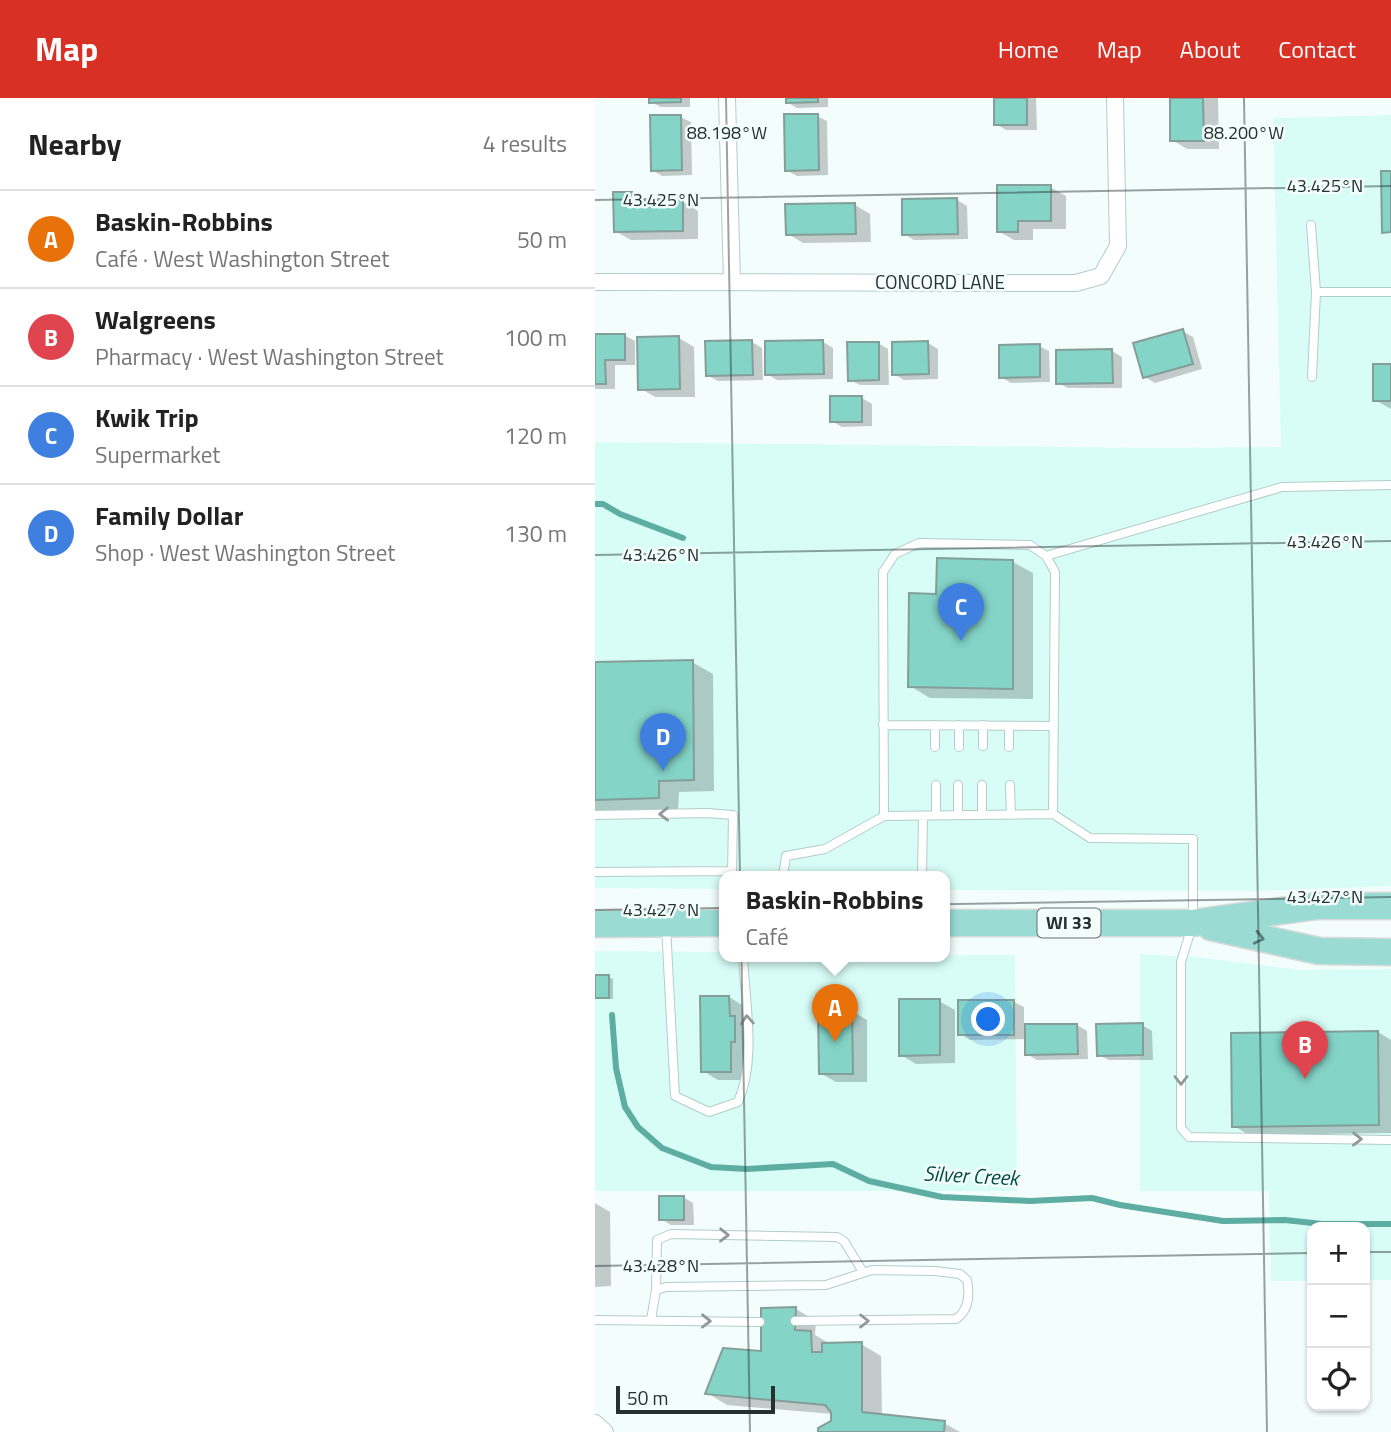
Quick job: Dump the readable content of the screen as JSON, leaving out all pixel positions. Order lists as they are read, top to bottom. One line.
{"streets":{"main road":["WI 33"],"street":["CONCORD LANE"]},"water":["Silver Creek"],"scale_bar":"50 m","page":{"header":"Map","nav":["Home","Map","About","Contact"],"heading":["Nearby","4 results"],"list":[{"mark":"A","name":"Baskin-Robbins","note":"Café · West Washington Street","value":"50 m"},{"mark":"B","name":"Walgreens","note":"Pharmacy · West Washington Street","value":"100 m"},{"mark":"C","name":"Kwik Trip","note":"Supermarket","value":"120 m"},{"mark":"D","name":"Family Dollar","note":"Shop · West Washington Street","value":"130 m"}],"pins":["C","D","A","B"],"popup":["Baskin-Robbins","Café"],"map_buttons":["+","−"],"scale":"50 m"},"coordinates":["88.198°W","88.200°W","43.425°N","43.426°N","43.427°N","43.428°N"]}
